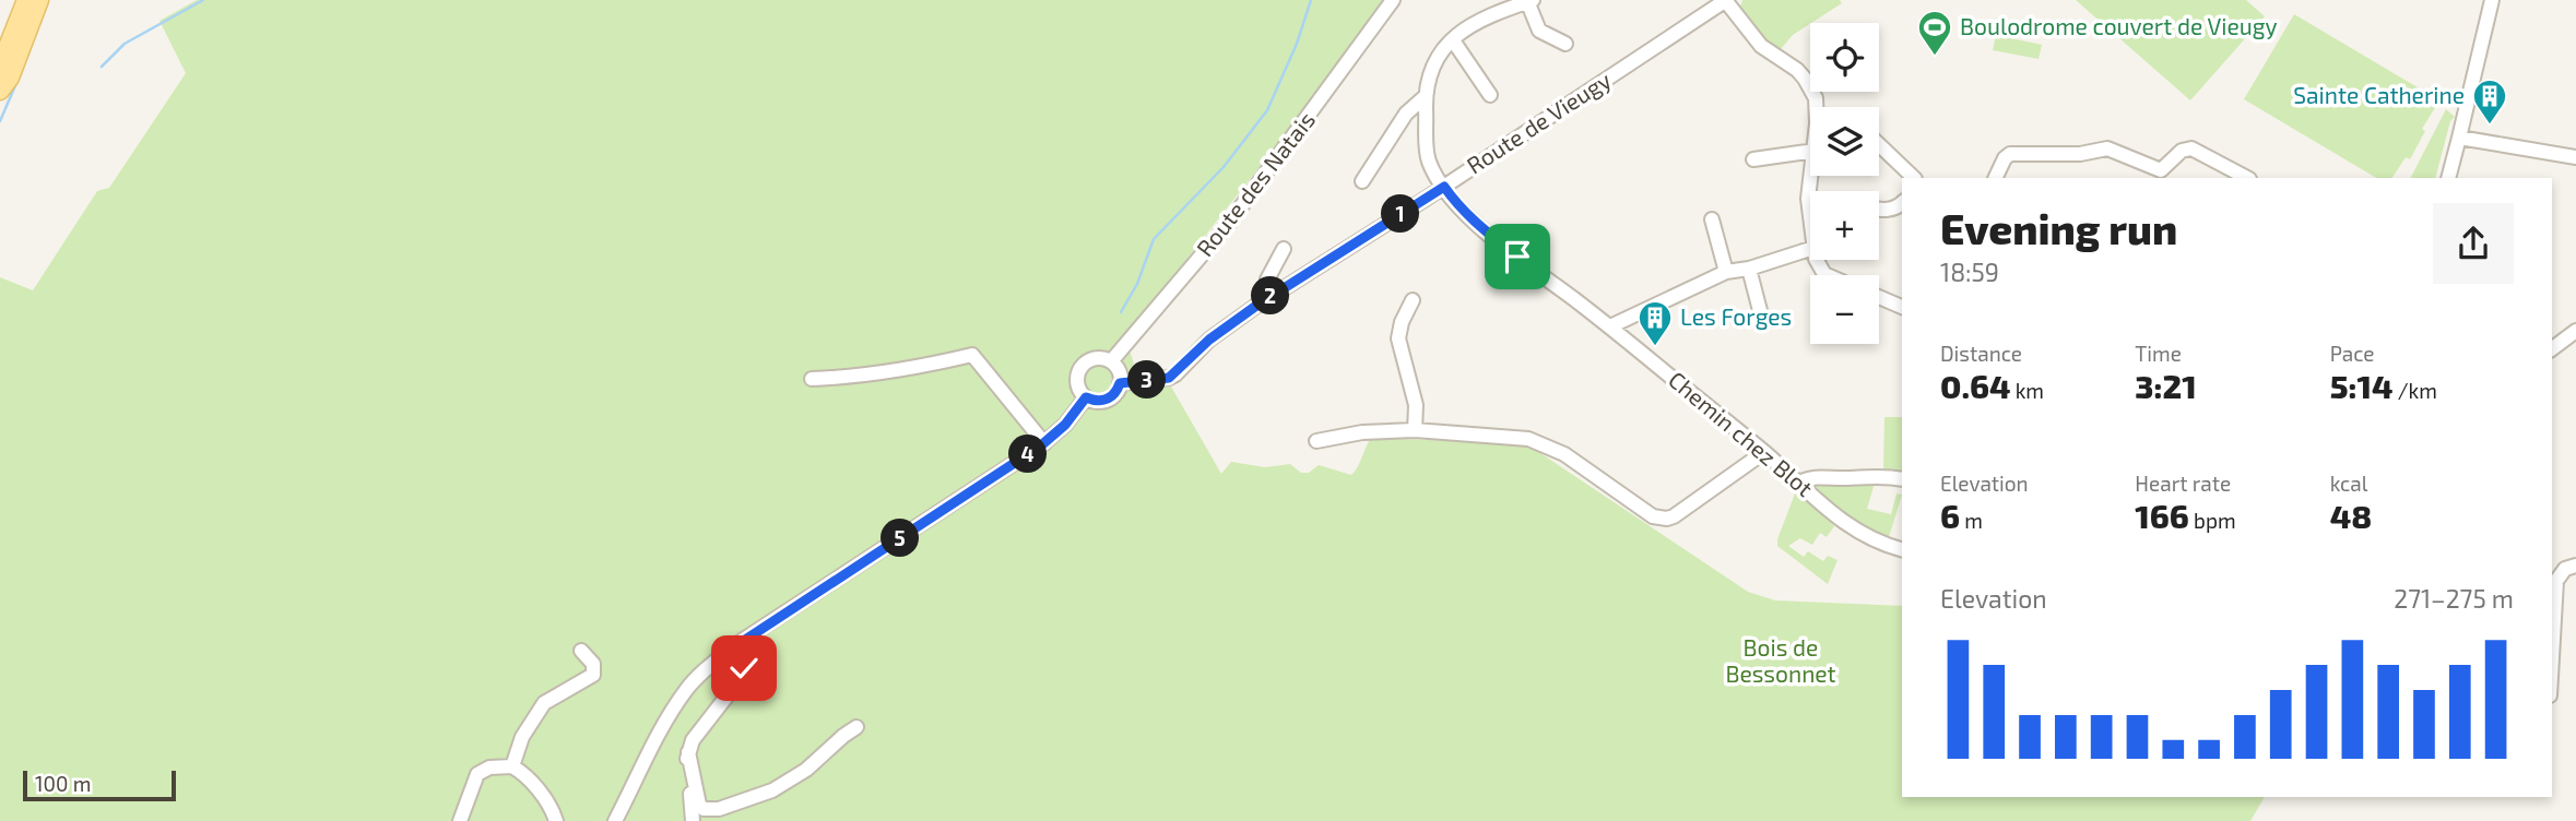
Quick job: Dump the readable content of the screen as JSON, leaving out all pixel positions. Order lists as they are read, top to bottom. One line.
{"streets":{"street":["Route de Vieugy","Route des Natais","Chemin chez Blot"]},"crossings":[["Route de Vieugy","Route des Natais"],["Route de Vieugy","Chemin chez Blot"]],"parks":["Bois de Bessonnet"],"places":{"sports":["Boulodrome couvert de Vieugy"],"building":["Sainte Catherine","Les Forges"]},"scale_bar":"100 m","page":{"map_buttons":["+","−"],"heading":["Evening run","18:59"],"pins":["1","2","3","4","5"],"stats":[["Distance","0.64 km"],["Time","3:21"],["Pace","5:14 /km"],["Elevation","6 m"],["Heart rate","166 bpm"],["kcal","48"]],"chart":["Elevation","271–275 m"],"scale":"100 m"}}
